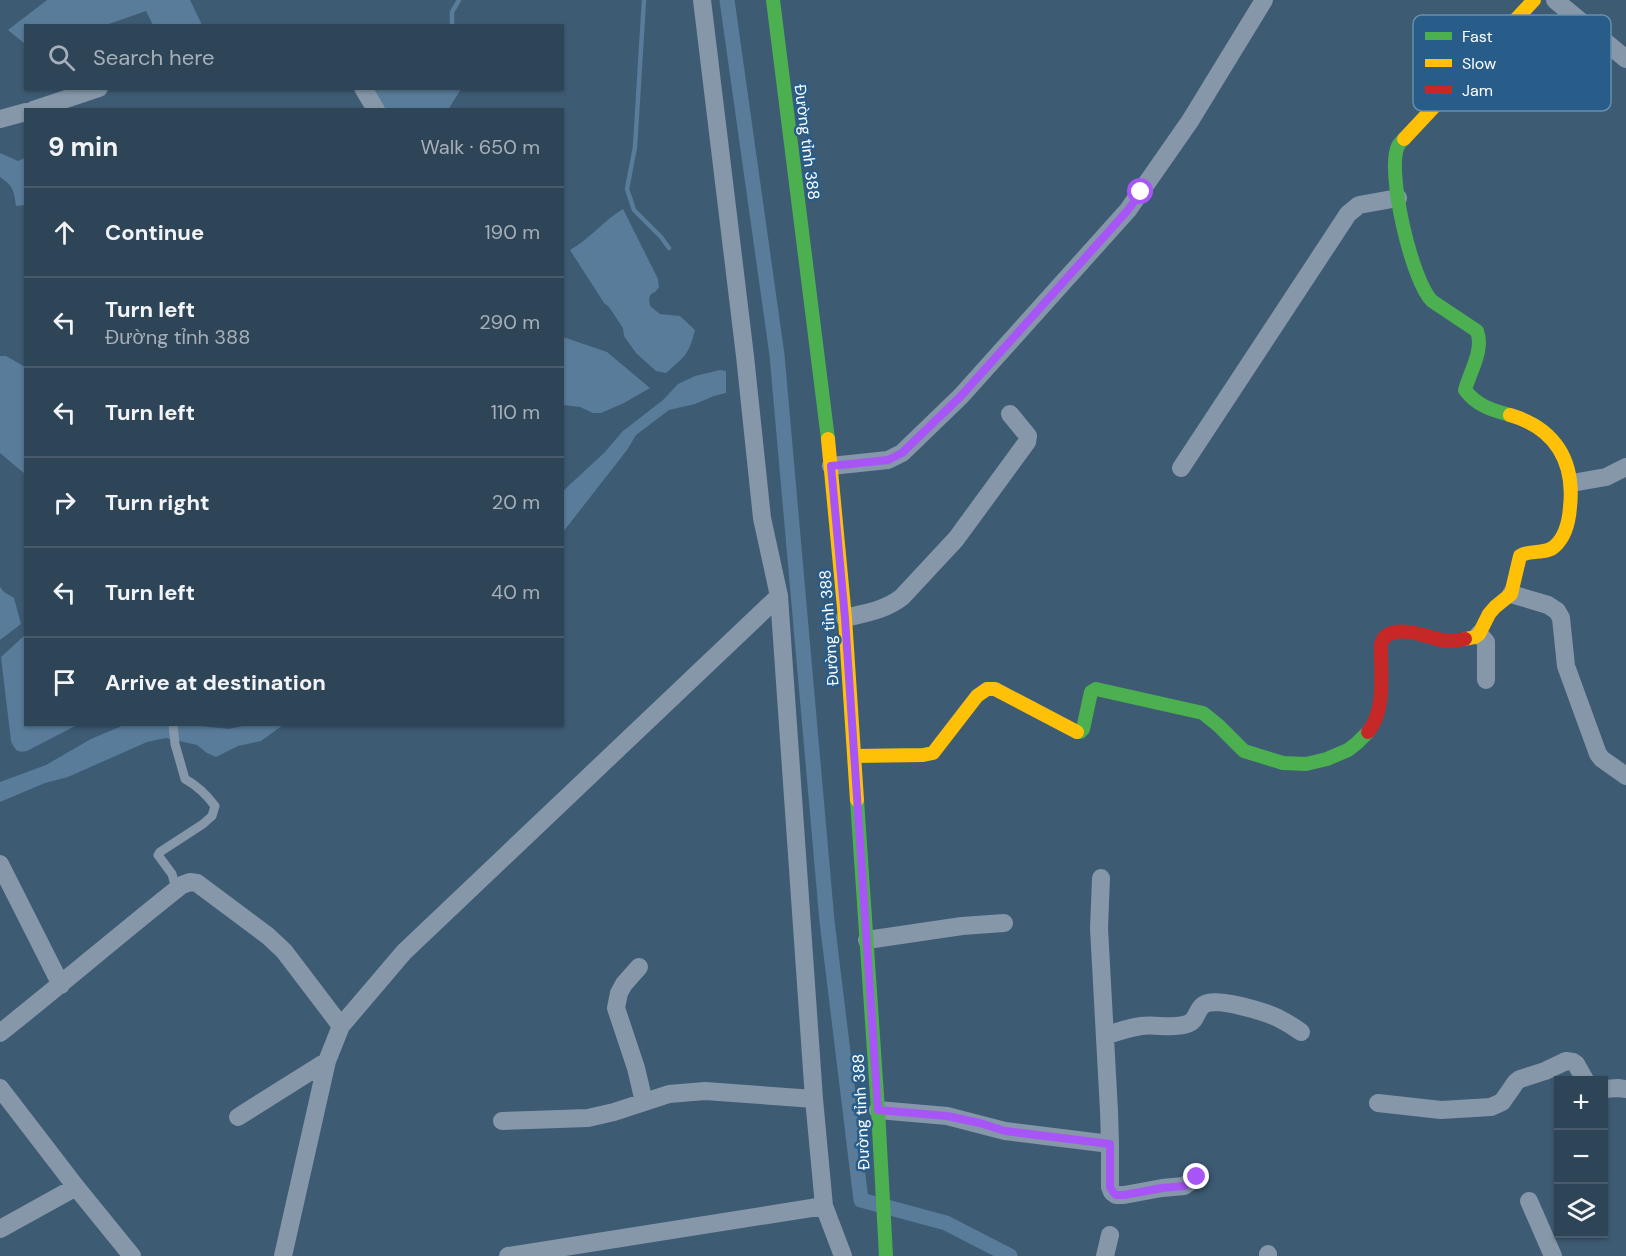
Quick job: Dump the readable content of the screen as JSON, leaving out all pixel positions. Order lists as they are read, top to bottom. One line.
{"streets":{"street":["Đường tỉnh 388"]},"legend":["Fast","Slow","Jam"],"page":{"search":"Search here","heading":["9 min","Walk · 650 m"],"list":[["Continue","190 m"],["Turn left","Đường tỉnh 388","290 m"],["Turn left","110 m"],["Turn right","20 m"],["Turn left","40 m"],"Arrive at destination"],"map_buttons":["+","−"]}}
